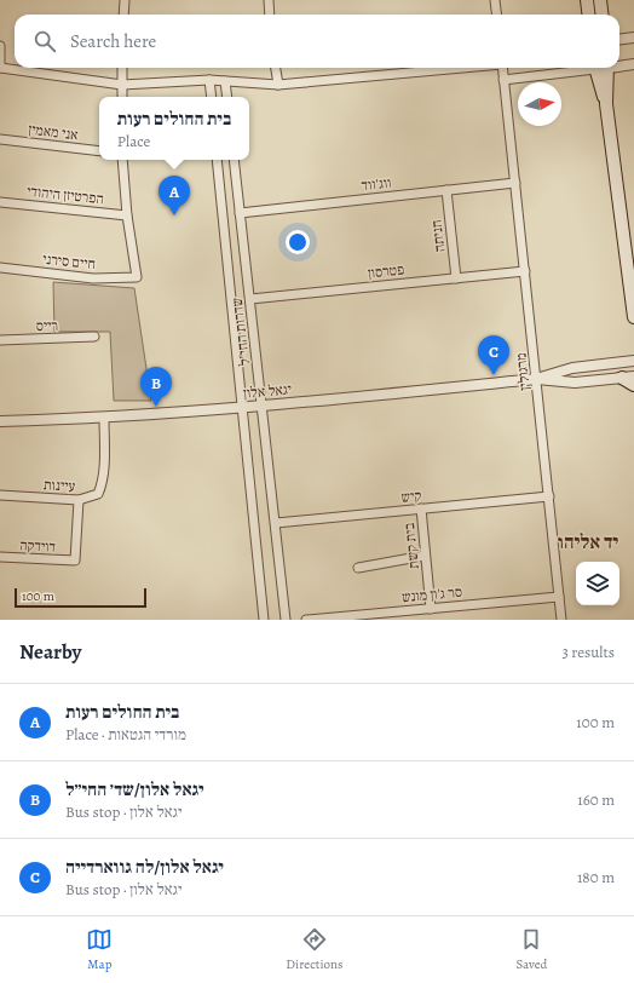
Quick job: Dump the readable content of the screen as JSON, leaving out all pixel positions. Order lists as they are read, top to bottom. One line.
{"streets":{"street":["אני מאמין","ווג'ווד","הפרטיזן היהודי","חניתה","חיים סירני","פטרסון","רייס","שדרות החי\"ל","מרגולין","יגאל אלון","עיינות","קיש","דוידקה","בית קשת","סר ג'ון מונש"]},"crossings":[["ווג'ווד","חניתה"],["ווג'ווד","שדרות החי\"ל"],["ווג'ווד","מרגולין"],["הפרטיזן היהודי","חיים סירני"],["חניתה","פטרסון"],["פטרסון","שדרות החי\"ל"],["פטרסון","מרגולין"],["שדרות החי\"ל","יגאל אלון"],["שדרות החי\"ל","קיש"],["מרגולין","יגאל אלון"],["מרגולין","קיש"],["מרגולין","סר ג'ון מונש"],["יגאל אלון","עיינות"],["עיינות","דוידקה"],["קיש","בית קשת"],["בית קשת","סר ג'ון מונש"]],"districts":["יד אליהו"],"scale_bar":"100 m","north":"right","page":{"search":"Search here","popup":["בית החולים רעות","Place"],"pins":["A","C","B"],"scale":"100 m","heading":["Nearby","3 results"],"list":[{"mark":"A","name":"בית החולים רעות","note":"Place · מורדי הגטאות","value":"100 m"},{"mark":"B","name":"יגאל אלון/שד׳ החי״ל","note":"Bus stop · יגאל אלון","value":"160 m"},{"mark":"C","name":"יגאל אלון/לה גווארדייה","note":"Bus stop · יגאל אלון","value":"180 m"}],"nav":["Map","Directions","Saved"]}}
